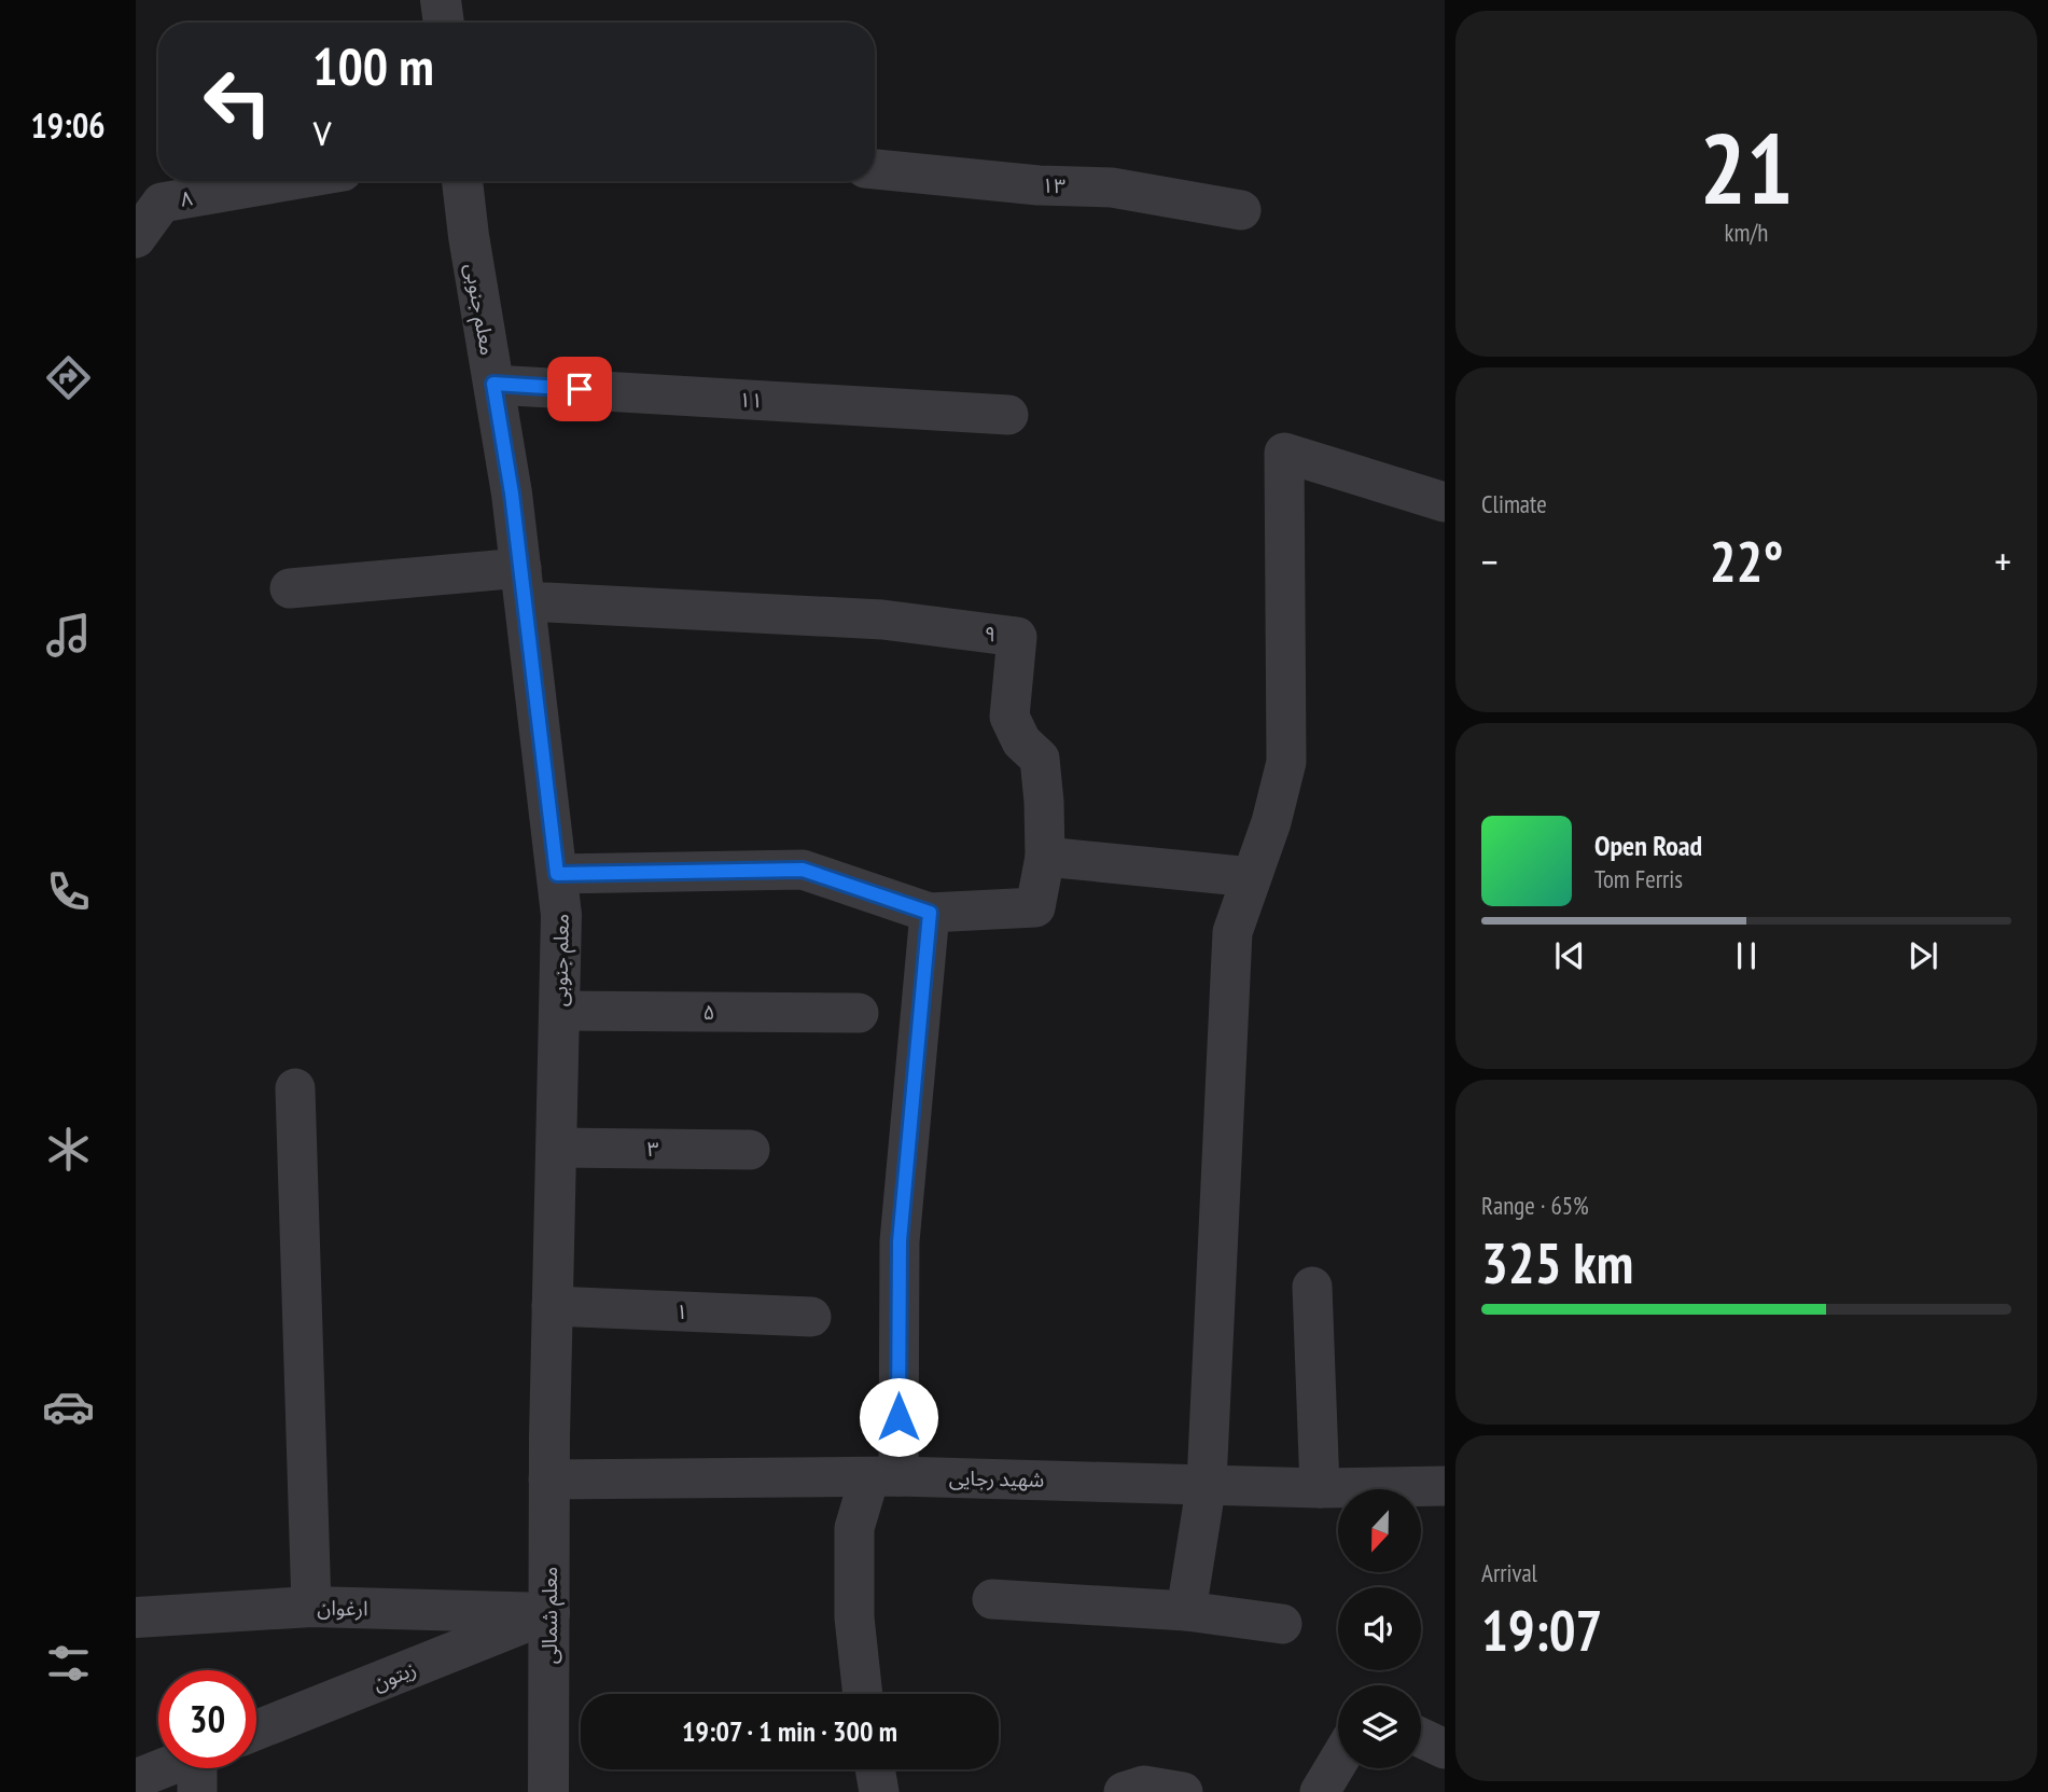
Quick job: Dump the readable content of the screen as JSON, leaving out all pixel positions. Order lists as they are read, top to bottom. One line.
{"streets":{"street":["۱۳","۸","معلم جنوبی","۱۱","۹","۵","۳","۱","شهید رجایی","ارغوان","معلم شمالی","زیتون"]},"crossings":[["معلم جنوبی","۱۱"],["معلم جنوبی","۹"],["معلم جنوبی","۵"],["معلم جنوبی","۳"],["معلم جنوبی","۱"],["معلم جنوبی","معلم شمالی"],["شهید رجایی","معلم شمالی"],["ارغوان","معلم شمالی"],["ارغوان","زیتون"],["معلم شمالی","زیتون"]],"north":"bottom","page":{"tabs":"19:06","tile":[["21","km/h"],"Climate",["Range · 65%","325 km"],["Arrival","19:07"]],"turn":["100 m","۷"],"heat":["−","22°","+"],"song":["Open Road","Tom Ferris"],"limit":"30","trip":"19:07 · 1 min · 300 m"}}
